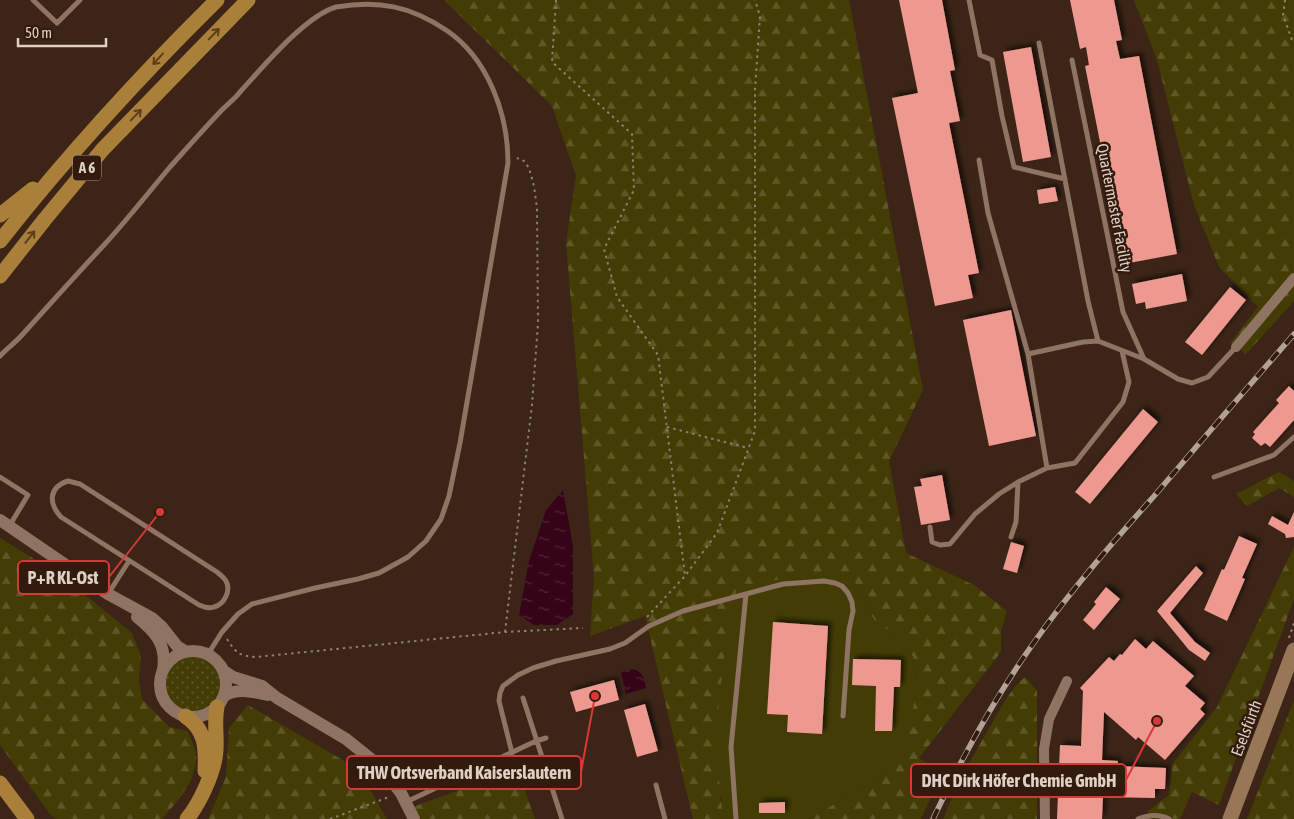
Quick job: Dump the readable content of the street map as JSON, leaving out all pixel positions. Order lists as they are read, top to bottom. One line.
{"streets":{"highway":["A 6"],"main road":["Eselsfürth"],"lane":["Quartermaster Facility"]},"places":["P+R KL-Ost","THW Ortsverband Kaiserslautern","DHC Dirk Höfer Chemie GmbH"],"scale_bar":"50 m"}
